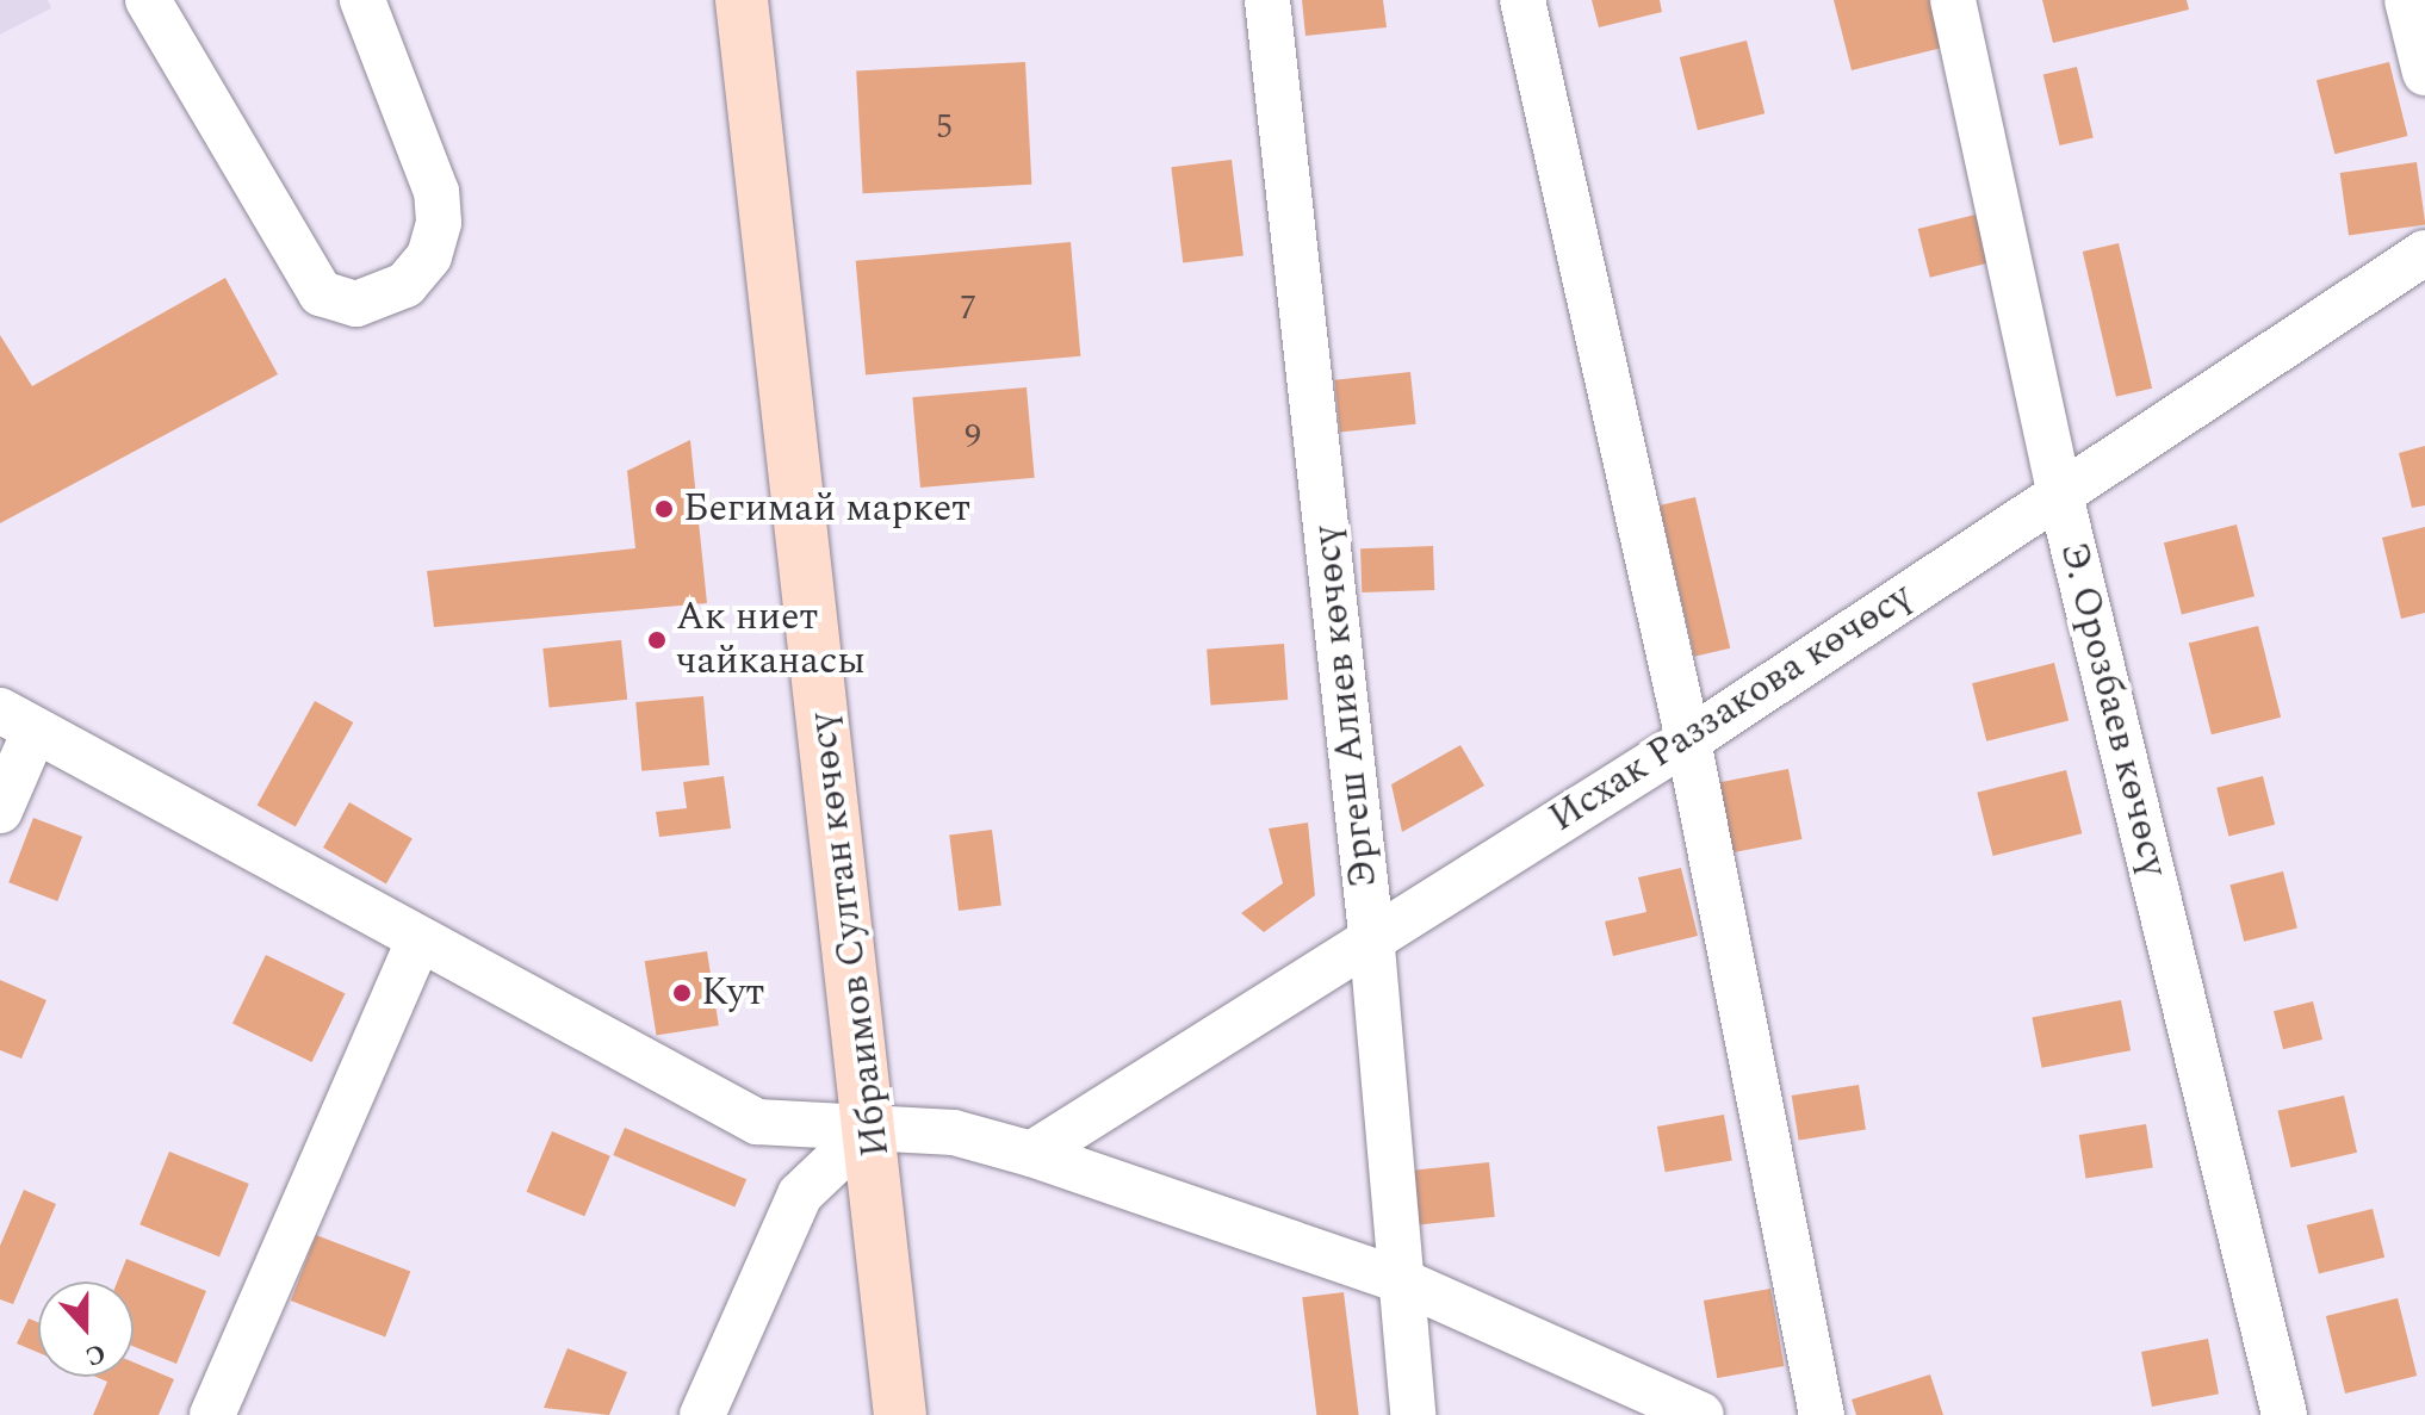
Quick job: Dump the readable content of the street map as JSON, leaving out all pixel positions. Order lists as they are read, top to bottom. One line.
{"streets":{"main road":["Ибраимов Султан көчөсү"],"street":["Эргеш Алиев көчөсү","Исхак Раззакова көчөсү","Э. Орозбаев көчөсү"]},"crossings":[["Эргеш Алиев көчөсү","Исхак Раззакова көчөсү"],["Исхак Раззакова көчөсү","Э. Орозбаев көчөсү"]],"places":["Бегимай маркет","Ак ниет чайканасы","Кут"],"house_numbers":["5","7","9"],"north":"bottom"}
